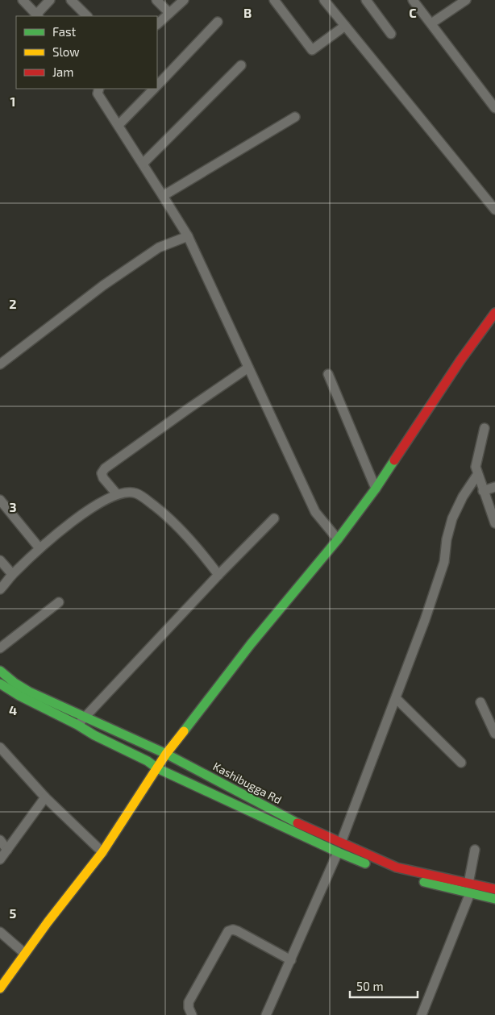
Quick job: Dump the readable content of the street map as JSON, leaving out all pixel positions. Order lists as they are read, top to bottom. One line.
{"streets":{"main road":["Kashibugga Rd"]},"legend":["Fast","Slow","Jam"],"scale_bar":"50 m","grid":{"columns":["B","C"],"rows":["1","2","3","4","5"]}}
